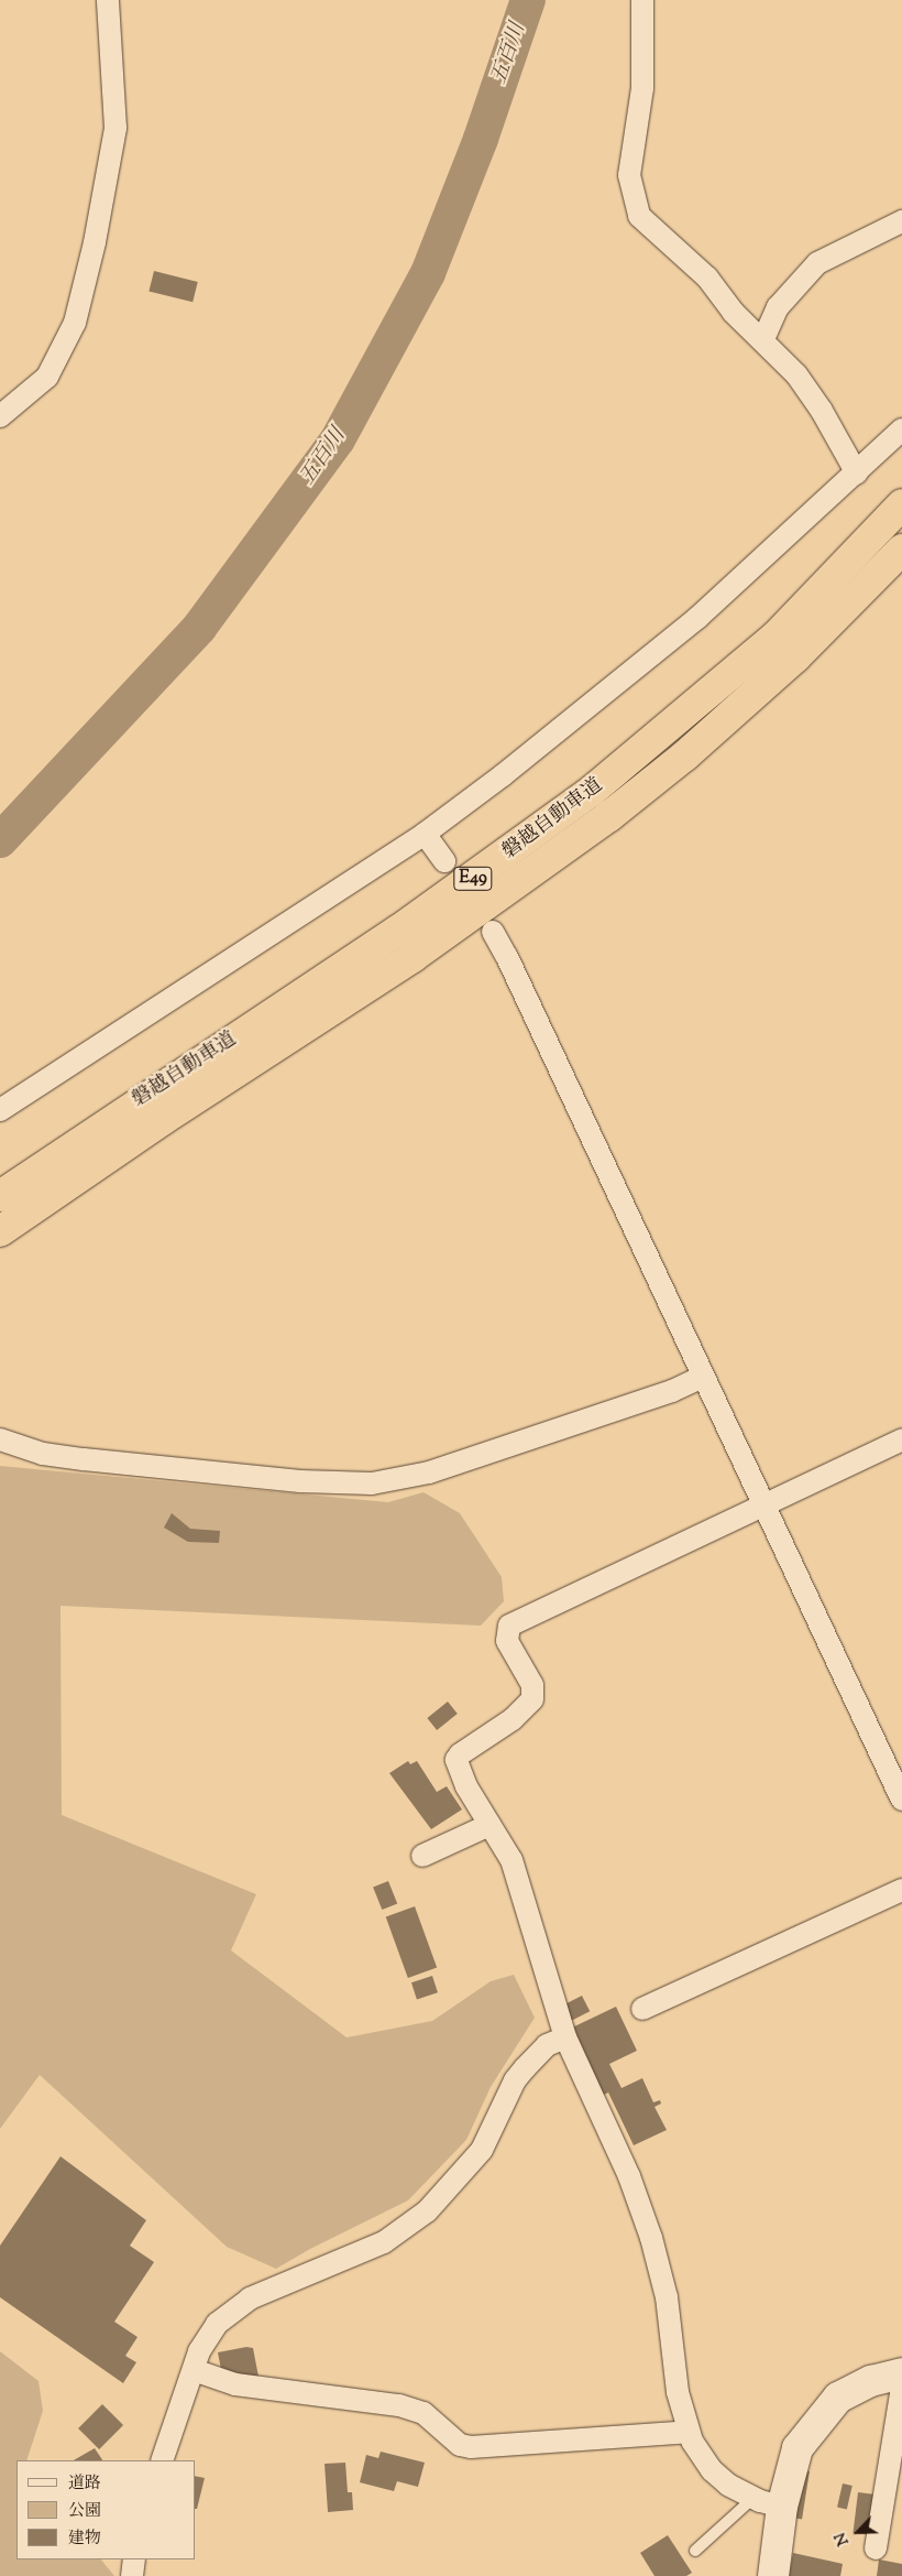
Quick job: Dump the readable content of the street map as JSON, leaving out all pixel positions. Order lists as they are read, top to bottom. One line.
{"streets":{"highway":["磐越自動車道","E49"]},"water":["五百川"],"legend":["道路","公園","建物"],"north":"bottom left"}
